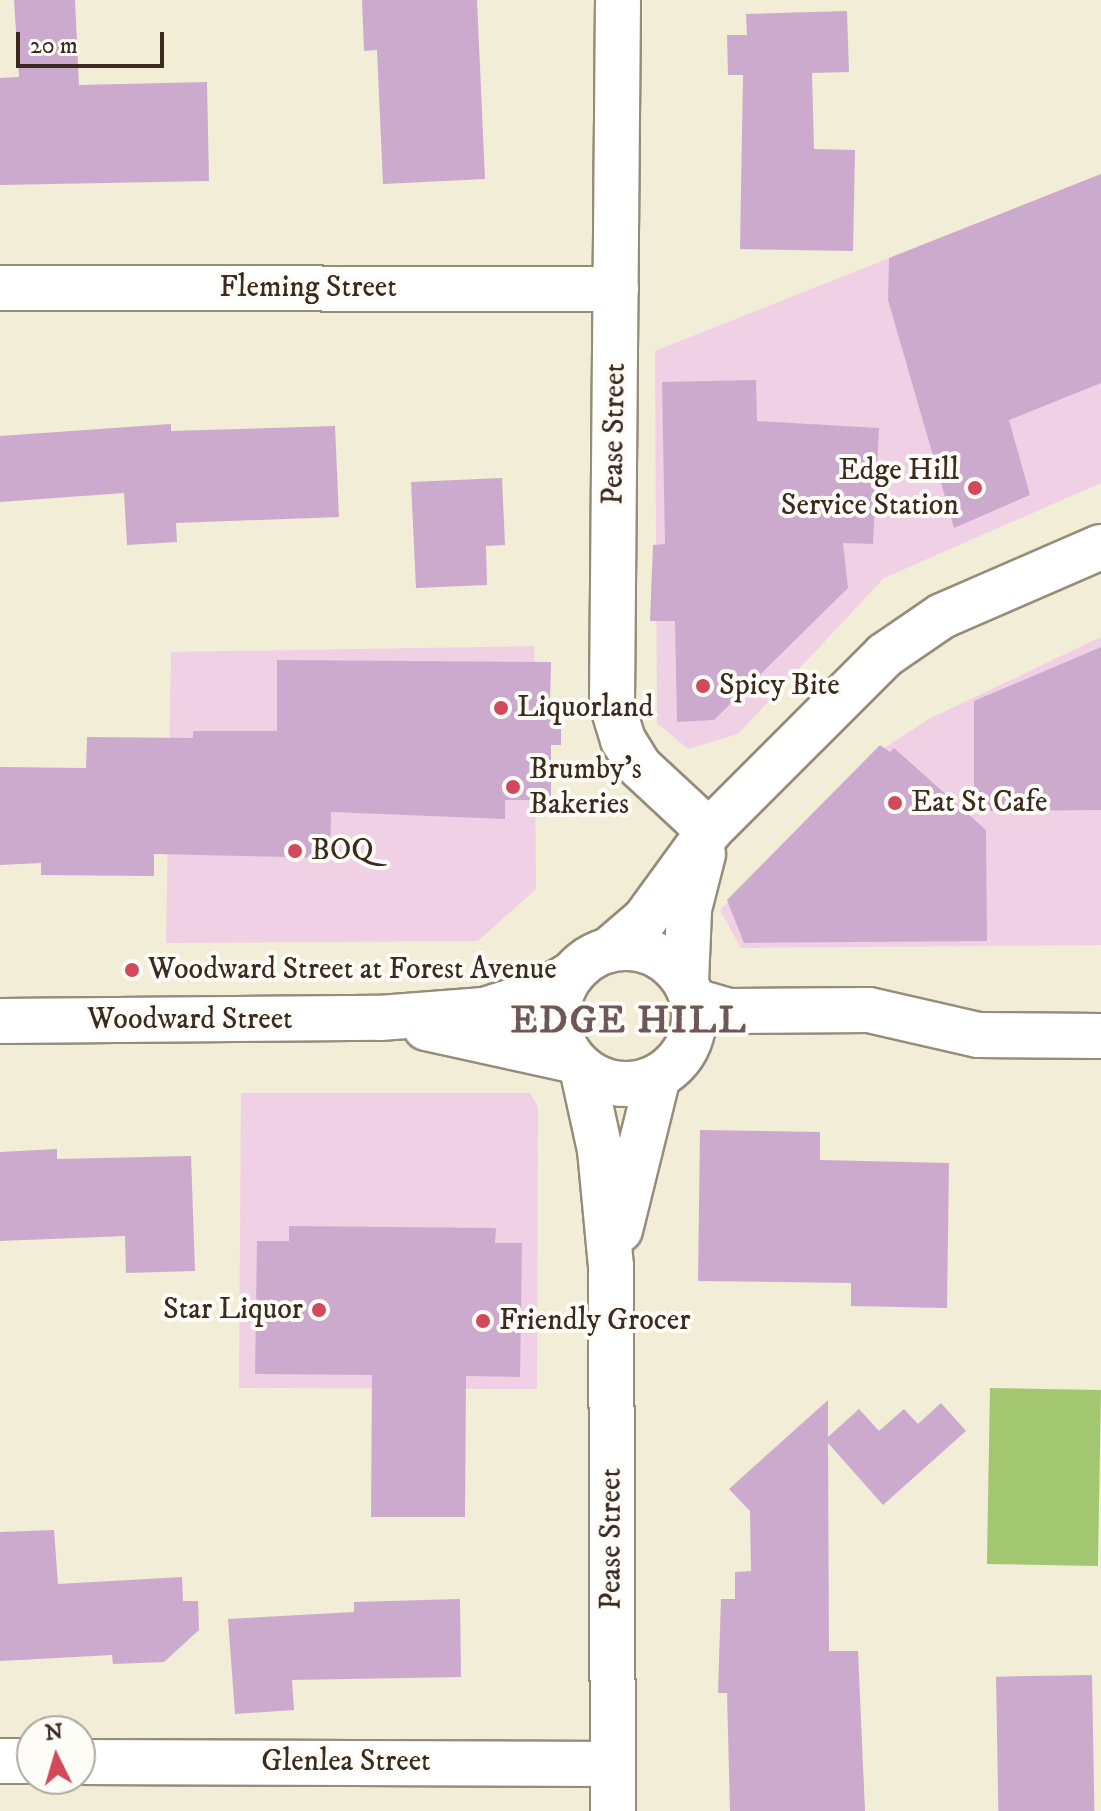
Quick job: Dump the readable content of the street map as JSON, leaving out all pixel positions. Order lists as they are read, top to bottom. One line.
{"streets":{"street":["Fleming Street","Pease Street","Woodward Street","Glenlea Street"]},"crossings":[["Fleming Street","Pease Street"],["Pease Street","Woodward Street"],["Pease Street","Glenlea Street"]],"districts":["EDGE HILL"],"places":["Edge Hill Service Station","Spicy Bite","Liquorland","Brumby's Bakeries","Eat St Cafe","BOQ","Woodward Street at Forest Avenue","Star Liquor","Friendly Grocer"],"scale_bar":"20 m","north":"top"}
